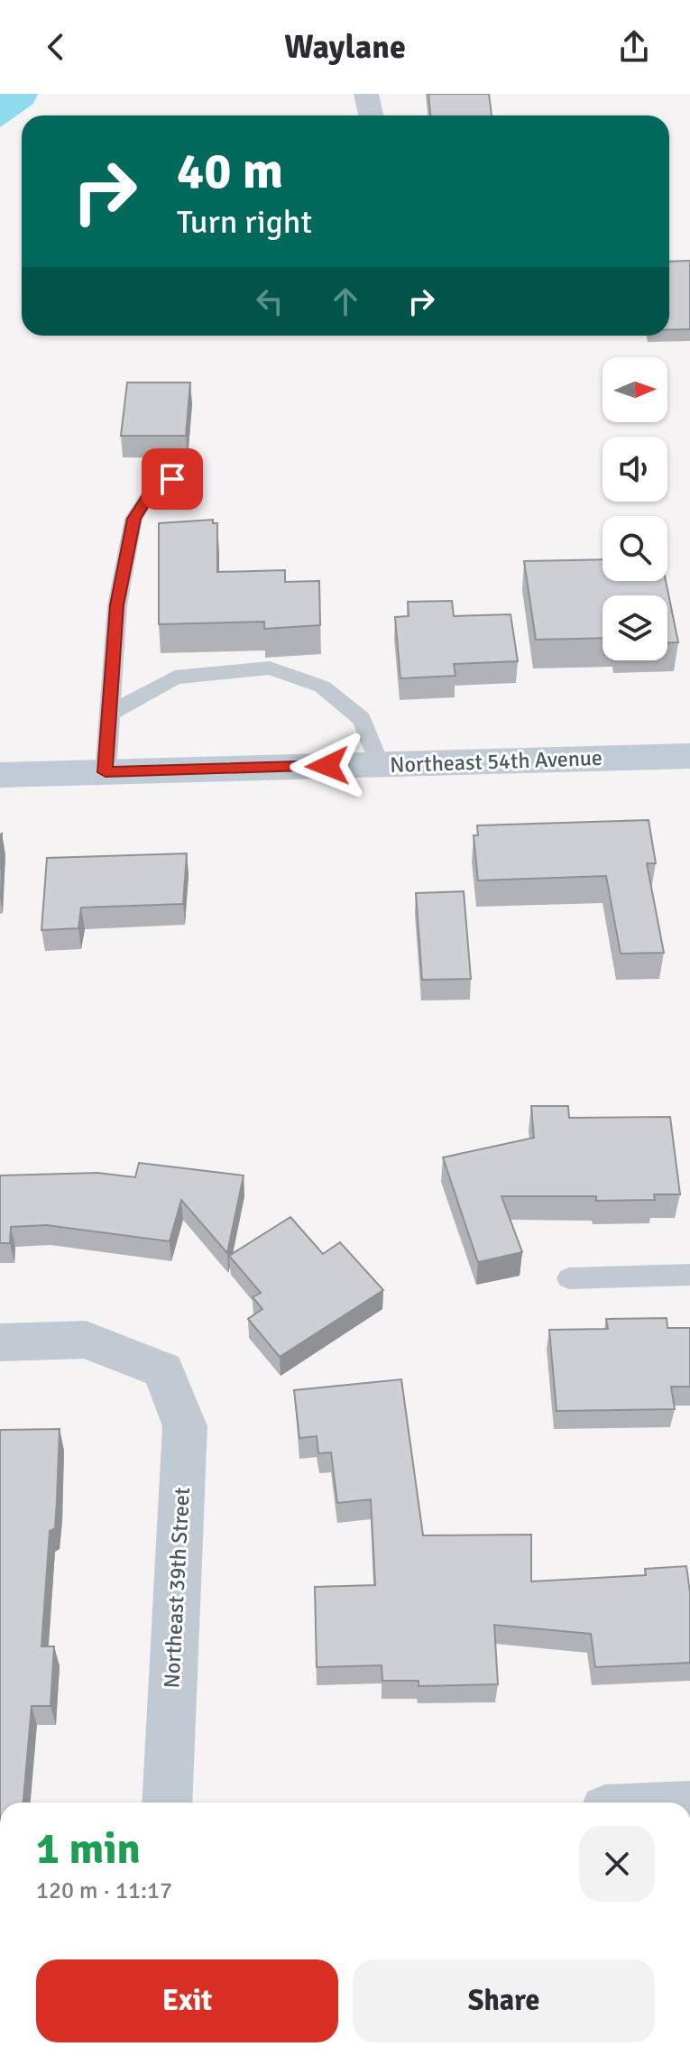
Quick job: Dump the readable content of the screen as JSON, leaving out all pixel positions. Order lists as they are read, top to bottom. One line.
{"streets":{"street":["Northeast 54th Avenue","Northeast 39th Street"]},"north":"right","page":{"header":"Waylane","turn":["40 m","Turn right"],"heading":["1 min","120 m · 11:17"],"buttons":["Exit","Share"]}}
